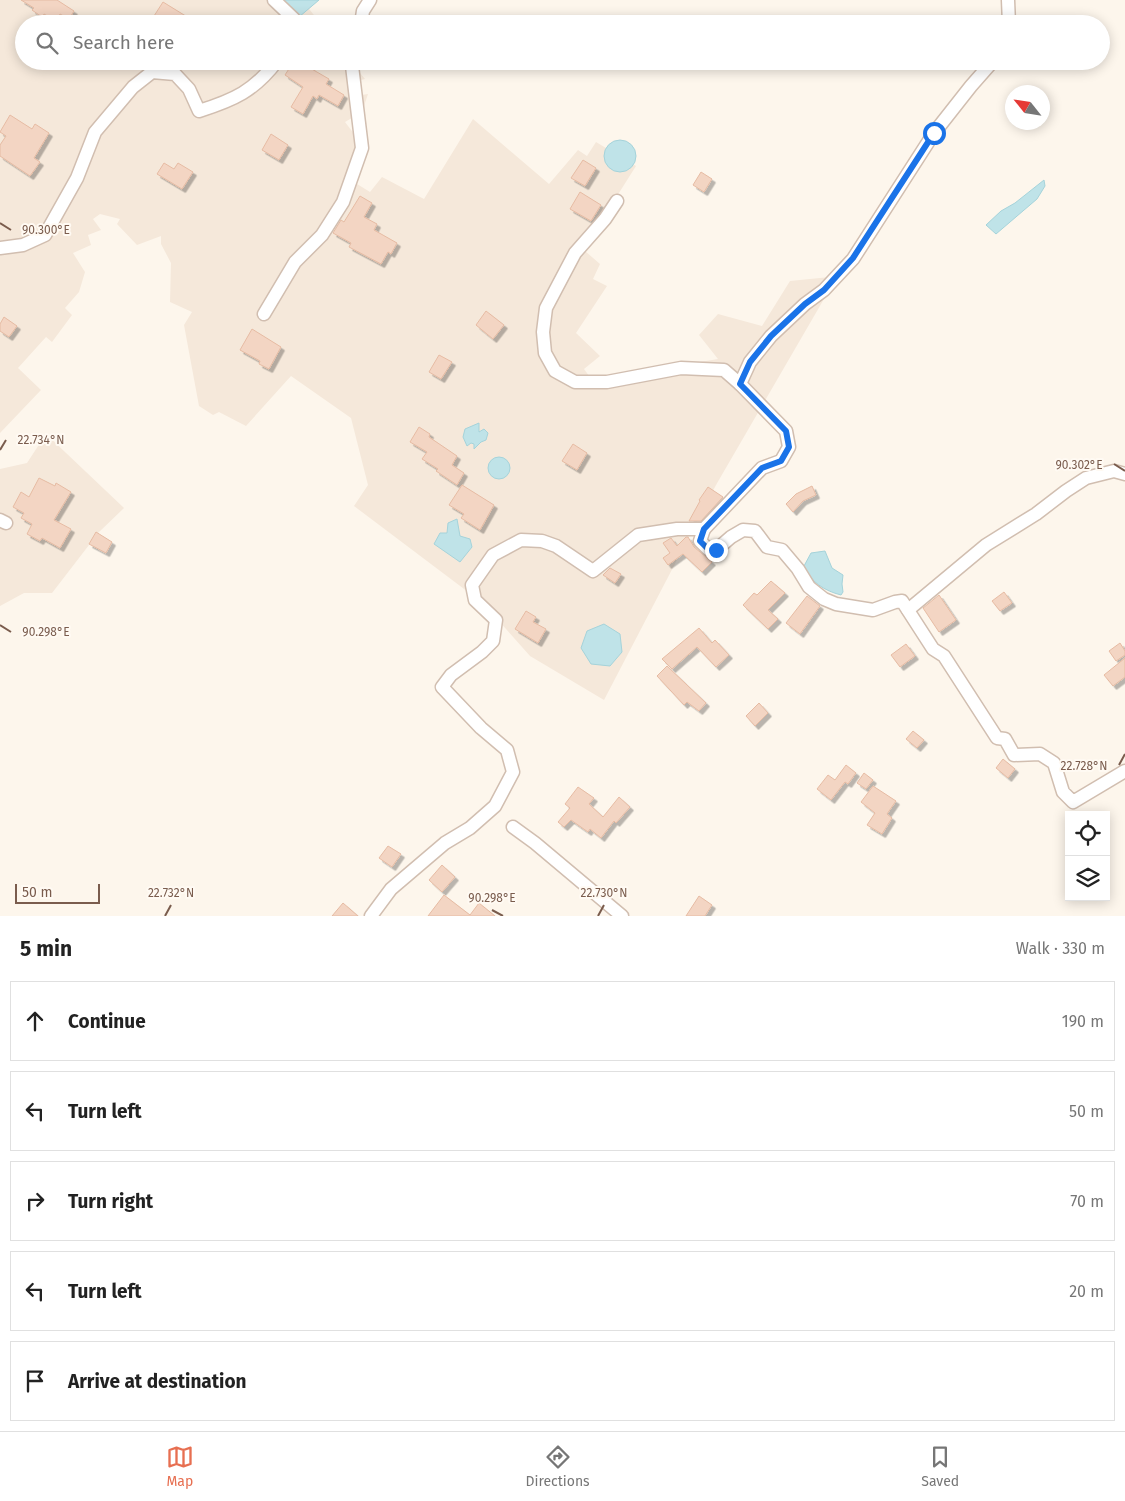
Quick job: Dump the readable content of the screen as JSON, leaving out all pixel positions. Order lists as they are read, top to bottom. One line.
{"scale_bar":"50 m","north":"top left","page":{"search":"Search here","scale":"50 m","heading":["5 min","Walk · 330 m"],"list":[["Continue","190 m"],["Turn left","50 m"],["Turn right","70 m"],["Turn left","20 m"],"Arrive at destination"],"nav":["Map","Directions","Saved"]},"coordinates":["90.300°E","22.734°N","90.302°E","90.298°E","22.728°N","22.732°N","22.730°N"]}
